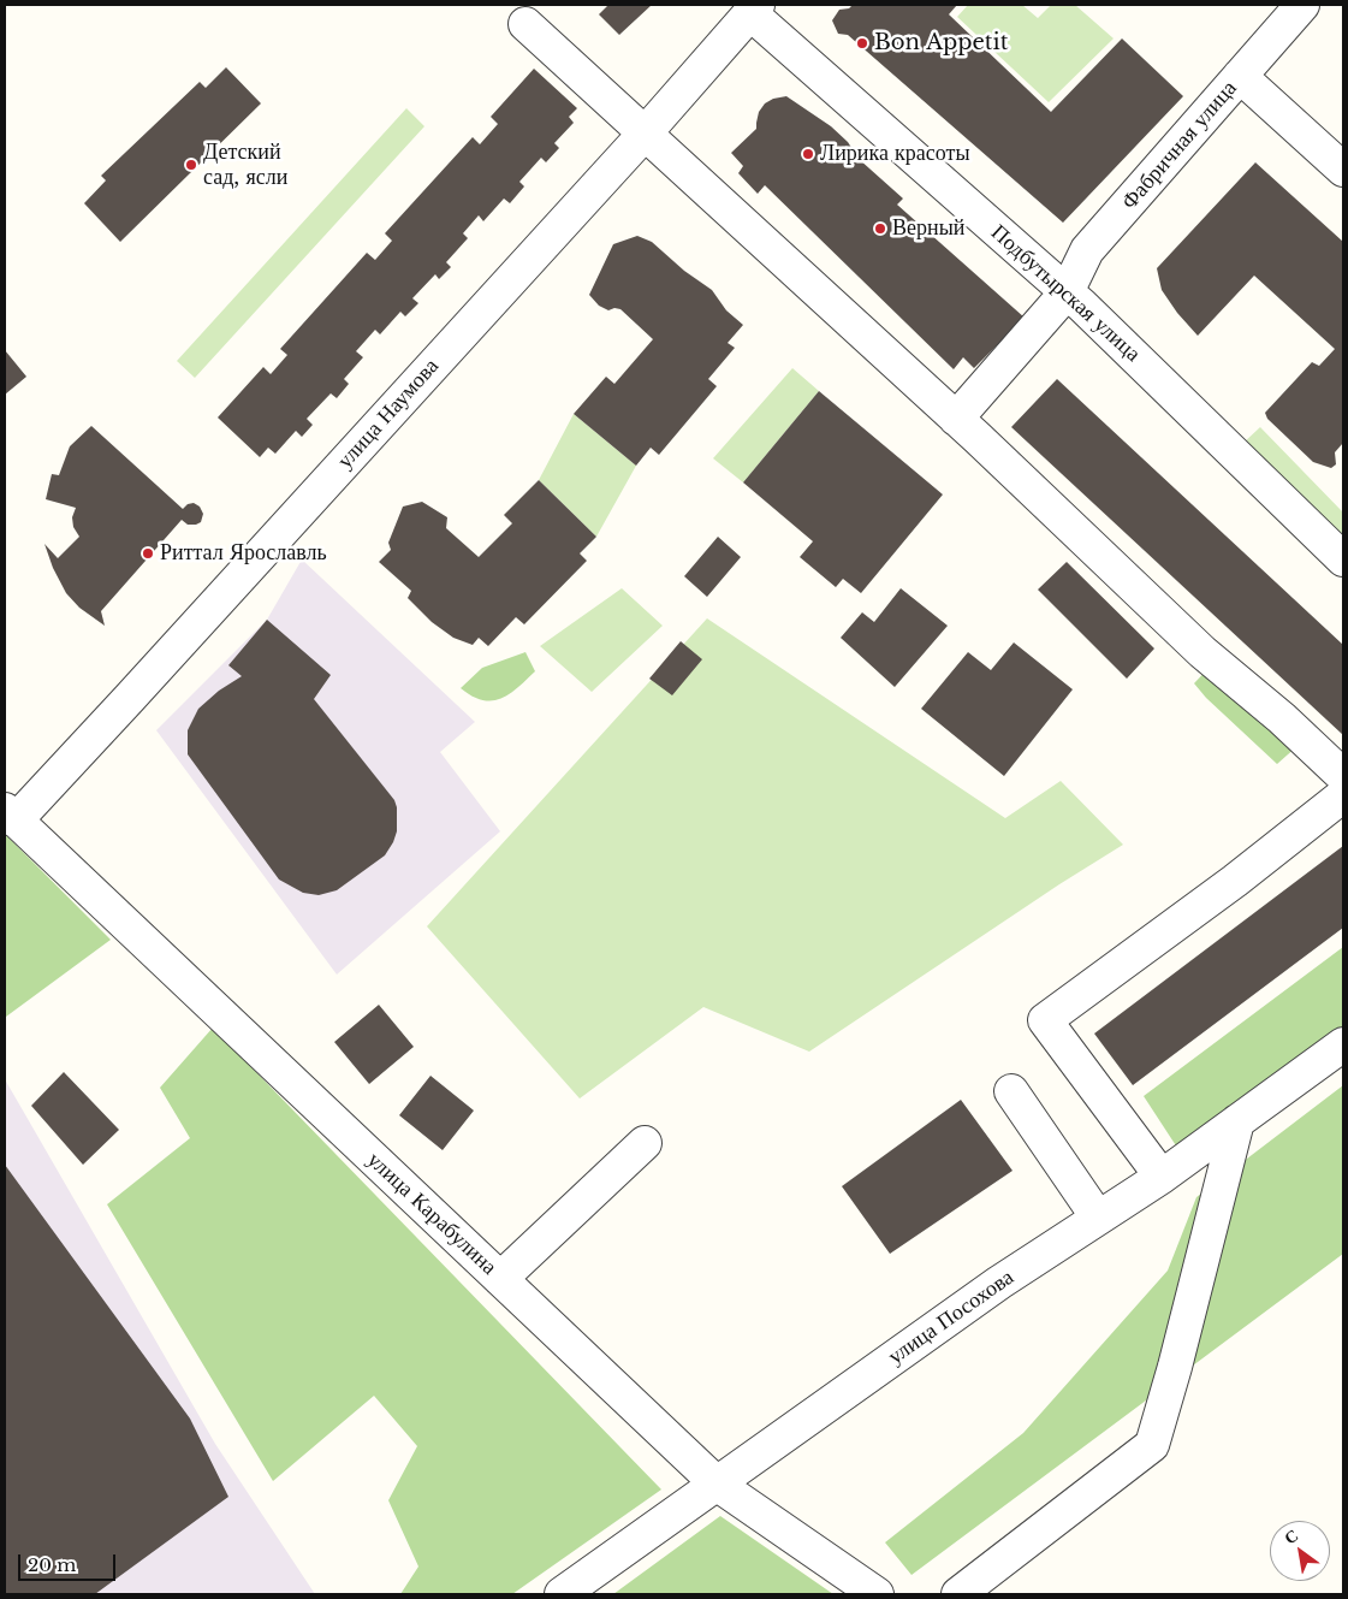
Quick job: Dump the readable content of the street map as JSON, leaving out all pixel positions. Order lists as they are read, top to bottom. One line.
{"streets":{"street":["Фабричная улица","Подбутырская улица","улица Наумова","улица Карабулина","улица Посохова"]},"crossings":[["Фабричная улица","Подбутырская улица"],["Подбутырская улица","улица Наумова"],["улица Наумова","улица Карабулина"],["улица Карабулина","улица Посохова"]],"places":["Bon Appetit","Лирика красоты","Детский сад, ясли","Верный","Риттал Ярославль"],"scale_bar":"20 m","north":"top left"}
